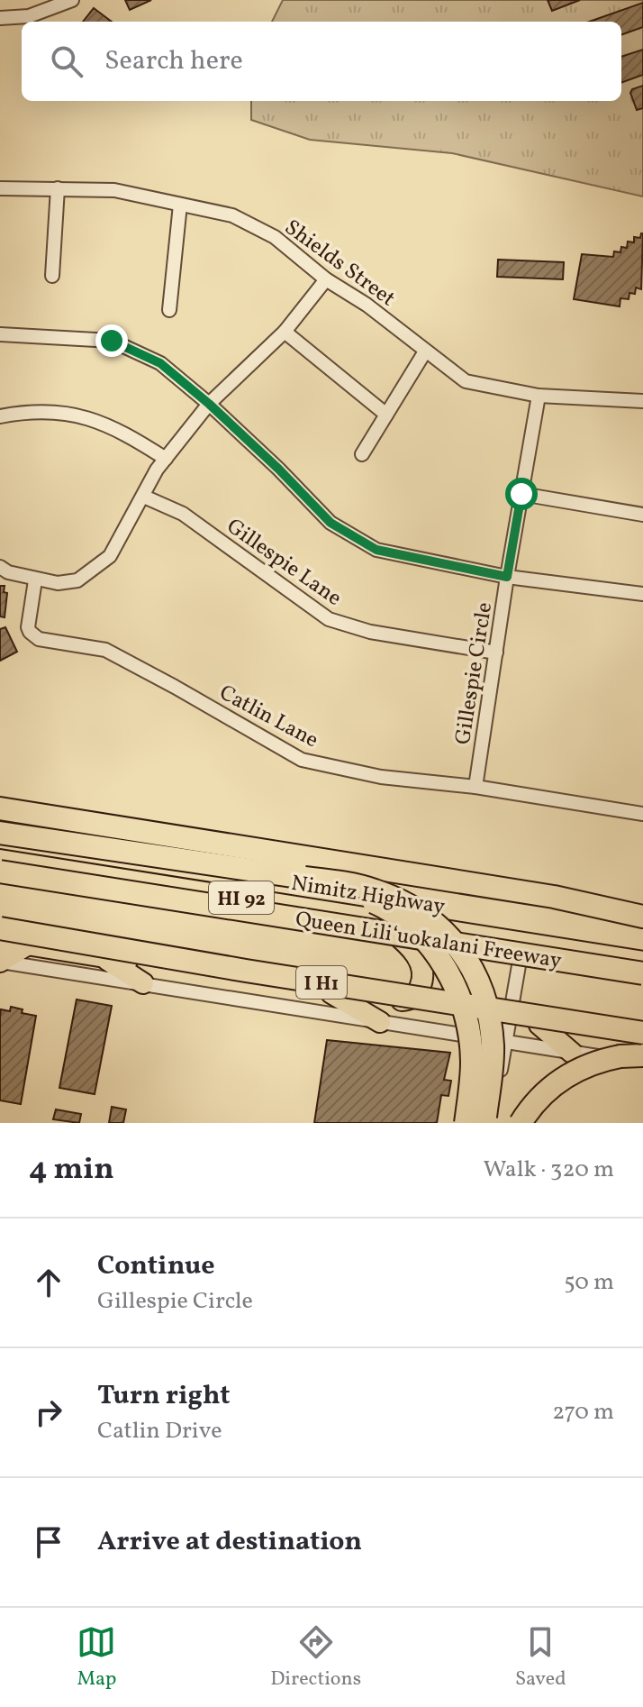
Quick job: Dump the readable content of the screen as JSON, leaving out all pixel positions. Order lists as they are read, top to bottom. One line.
{"streets":{"highway":["Queen Liliʻuokalani Freeway","I H1"],"main road":["Nimitz Highway","HI 92"],"street":["Shields Street","Gillespie Lane","Gillespie Circle","Catlin Lane"]},"crossings":[["Shields Street","Gillespie Circle"],["Gillespie Lane","Gillespie Circle"],["Gillespie Circle","Catlin Lane"]],"page":{"search":"Search here","heading":["4 min","Walk · 320 m"],"list":[["Continue","Gillespie Circle","50 m"],["Turn right","Catlin Drive","270 m"],"Arrive at destination"],"nav":["Map","Directions","Saved"]}}
